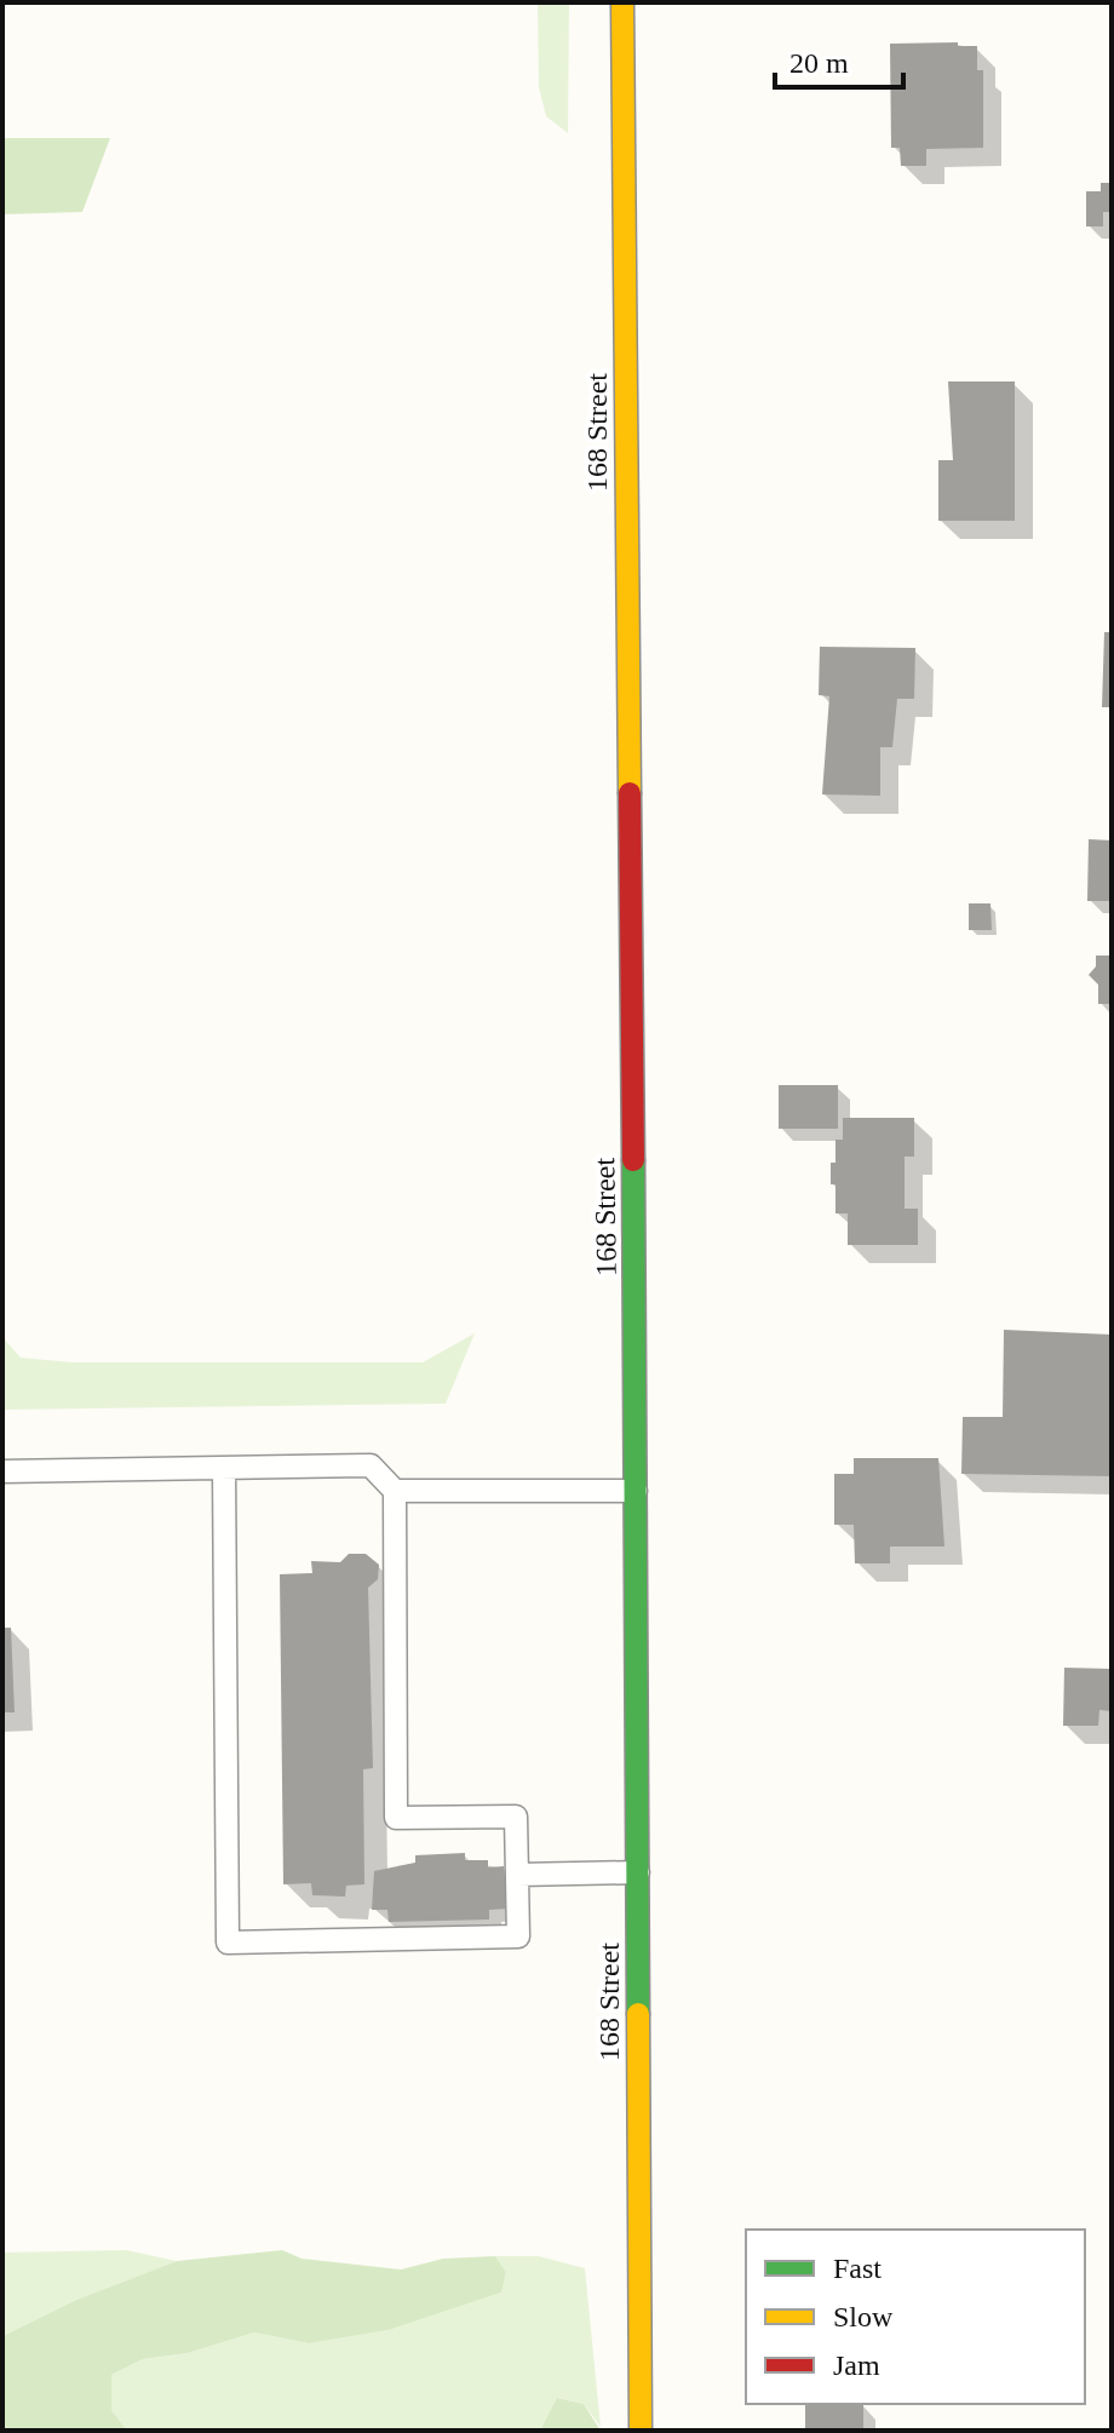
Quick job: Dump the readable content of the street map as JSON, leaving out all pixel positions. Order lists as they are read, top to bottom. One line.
{"streets":{"main road":["168 Street"]},"legend":["Fast","Slow","Jam"],"scale_bar":"20 m"}
